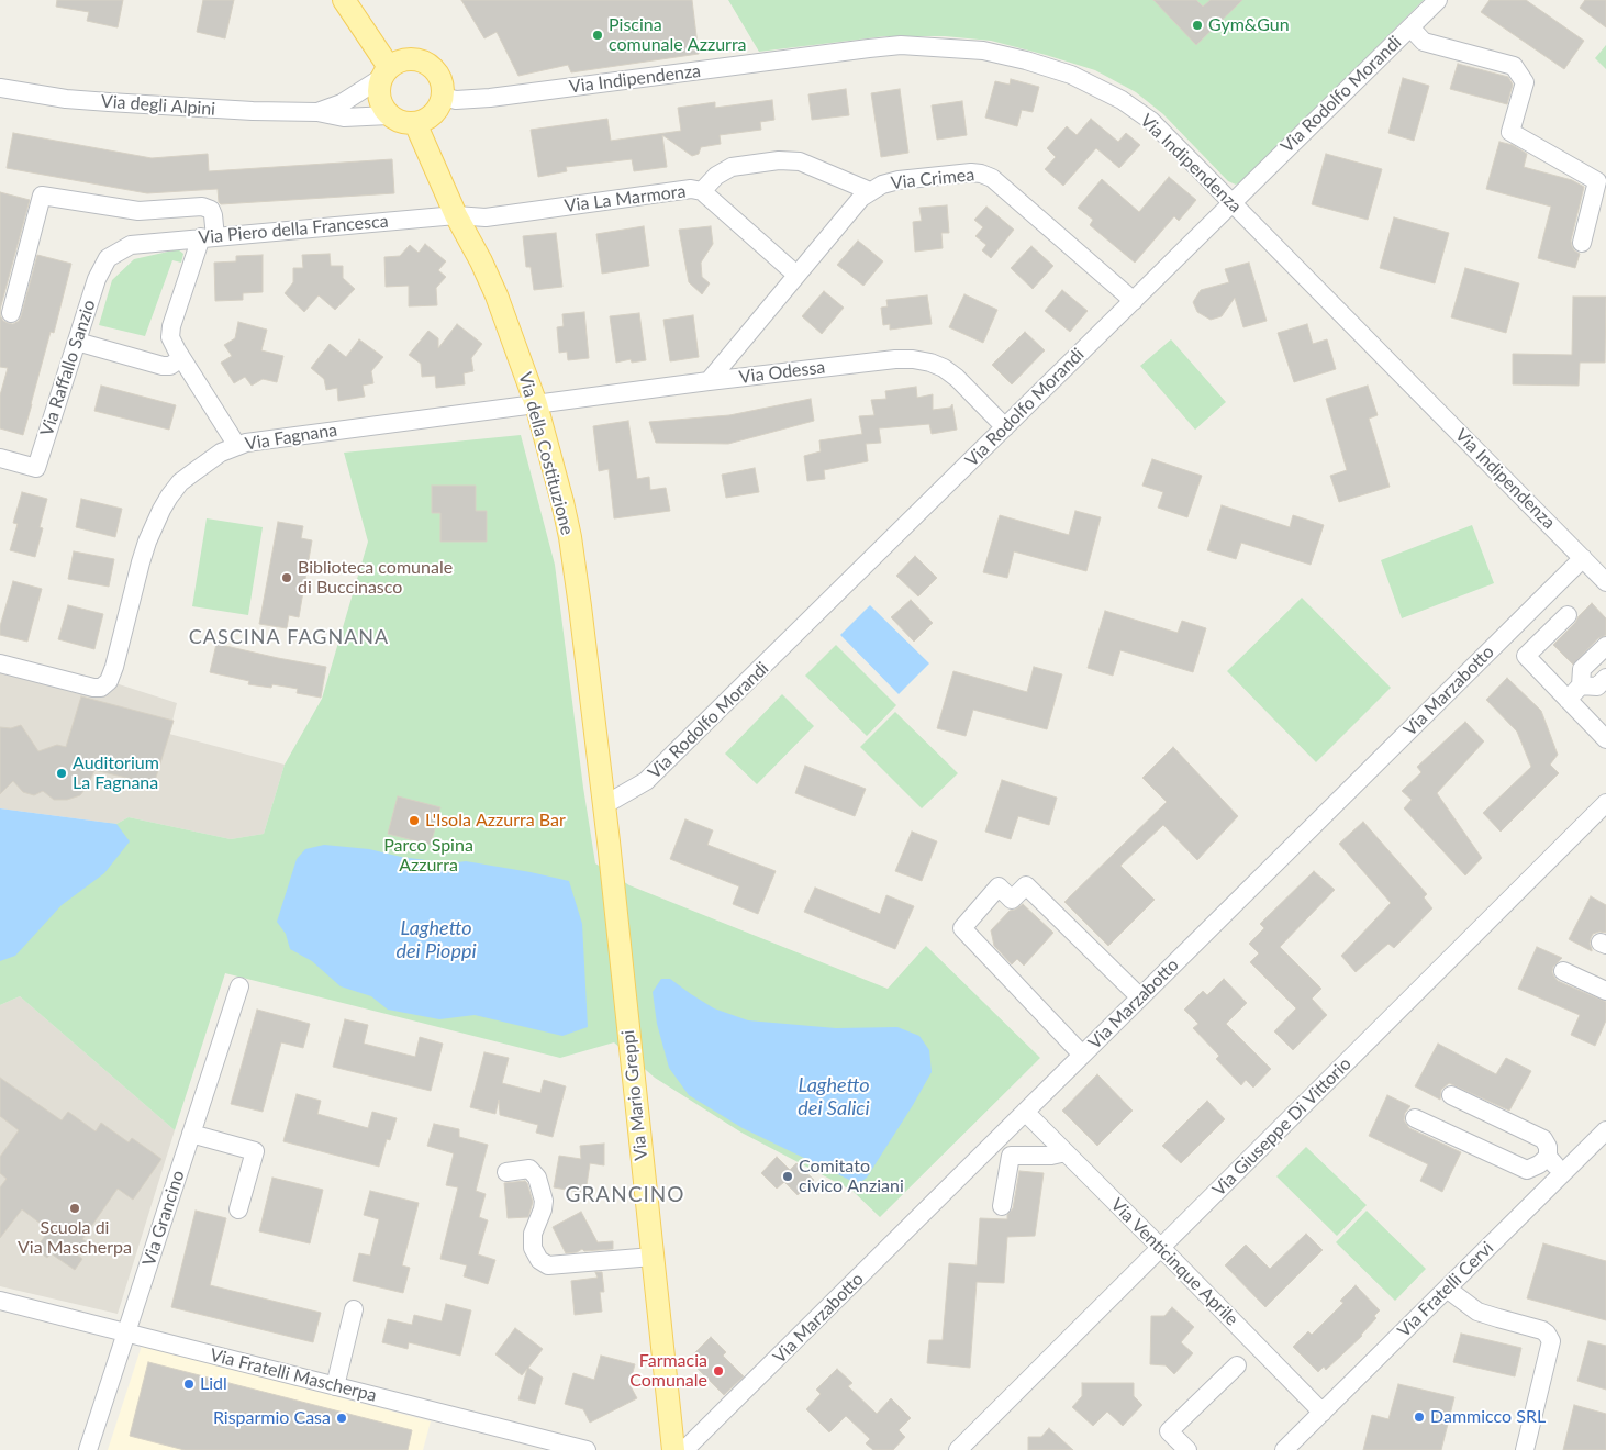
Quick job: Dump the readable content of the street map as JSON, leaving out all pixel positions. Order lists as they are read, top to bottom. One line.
{"streets":{"main road":["Via della Costituzione","Via Mario Greppi"],"street":["Via Indipendenza","Via Rodolfo Morandi","Via degli Alpini","Via Crimea","Via La Marmora","Via Piero della Francesca","Via Raffallo Sanzio","Via Odessa","Via Fagnana","Via Marzabotto","Via Giuseppe Di Vittorio","Via Grancino","Via Venticinque Aprile","Via Fratelli Cervi","Via Fratelli Mascherpa"]},"crossings":[["Via Indipendenza","Via Rodolfo Morandi"],["Via Indipendenza","Via della Costituzione"],["Via Indipendenza","Via Marzabotto"],["Via Rodolfo Morandi","Via Crimea"],["Via Rodolfo Morandi","Via Odessa"],["Via Rodolfo Morandi","Via della Costituzione"],["Via Rodolfo Morandi","Via Mario Greppi"],["Via Crimea","Via La Marmora"],["Via Crimea","Via Odessa"],["Via La Marmora","Via Piero della Francesca"],["Via La Marmora","Via della Costituzione"],["Via Piero della Francesca","Via Raffallo Sanzio"],["Via Piero della Francesca","Via della Costituzione"],["Via Odessa","Via Fagnana"],["Via Odessa","Via della Costituzione"],["Via Fagnana","Via della Costituzione"],["Via della Costituzione","Via Mario Greppi"],["Via Marzabotto","Via Venticinque Aprile"],["Via Giuseppe Di Vittorio","Via Venticinque Aprile"],["Via Grancino","Via Fratelli Mascherpa"],["Via Venticinque Aprile","Via Fratelli Cervi"]],"districts":["CASCINA FAGNANA","GRANCINO"],"water":["Laghetto dei Pioppi","Laghetto dei Salici"],"parks":["Parco Spina Azzurra"],"places":["Gym&Gun","Piscina comunale Azzurra","Biblioteca comunale di Buccinasco","Auditorium La Fagnana","L'Isola Azzurra Bar","Comitato civico Anziani","Scuola di Via Mascherpa","Farmacia Comunale","Lidl","Dammicco SRL","Risparmio Casa"]}
